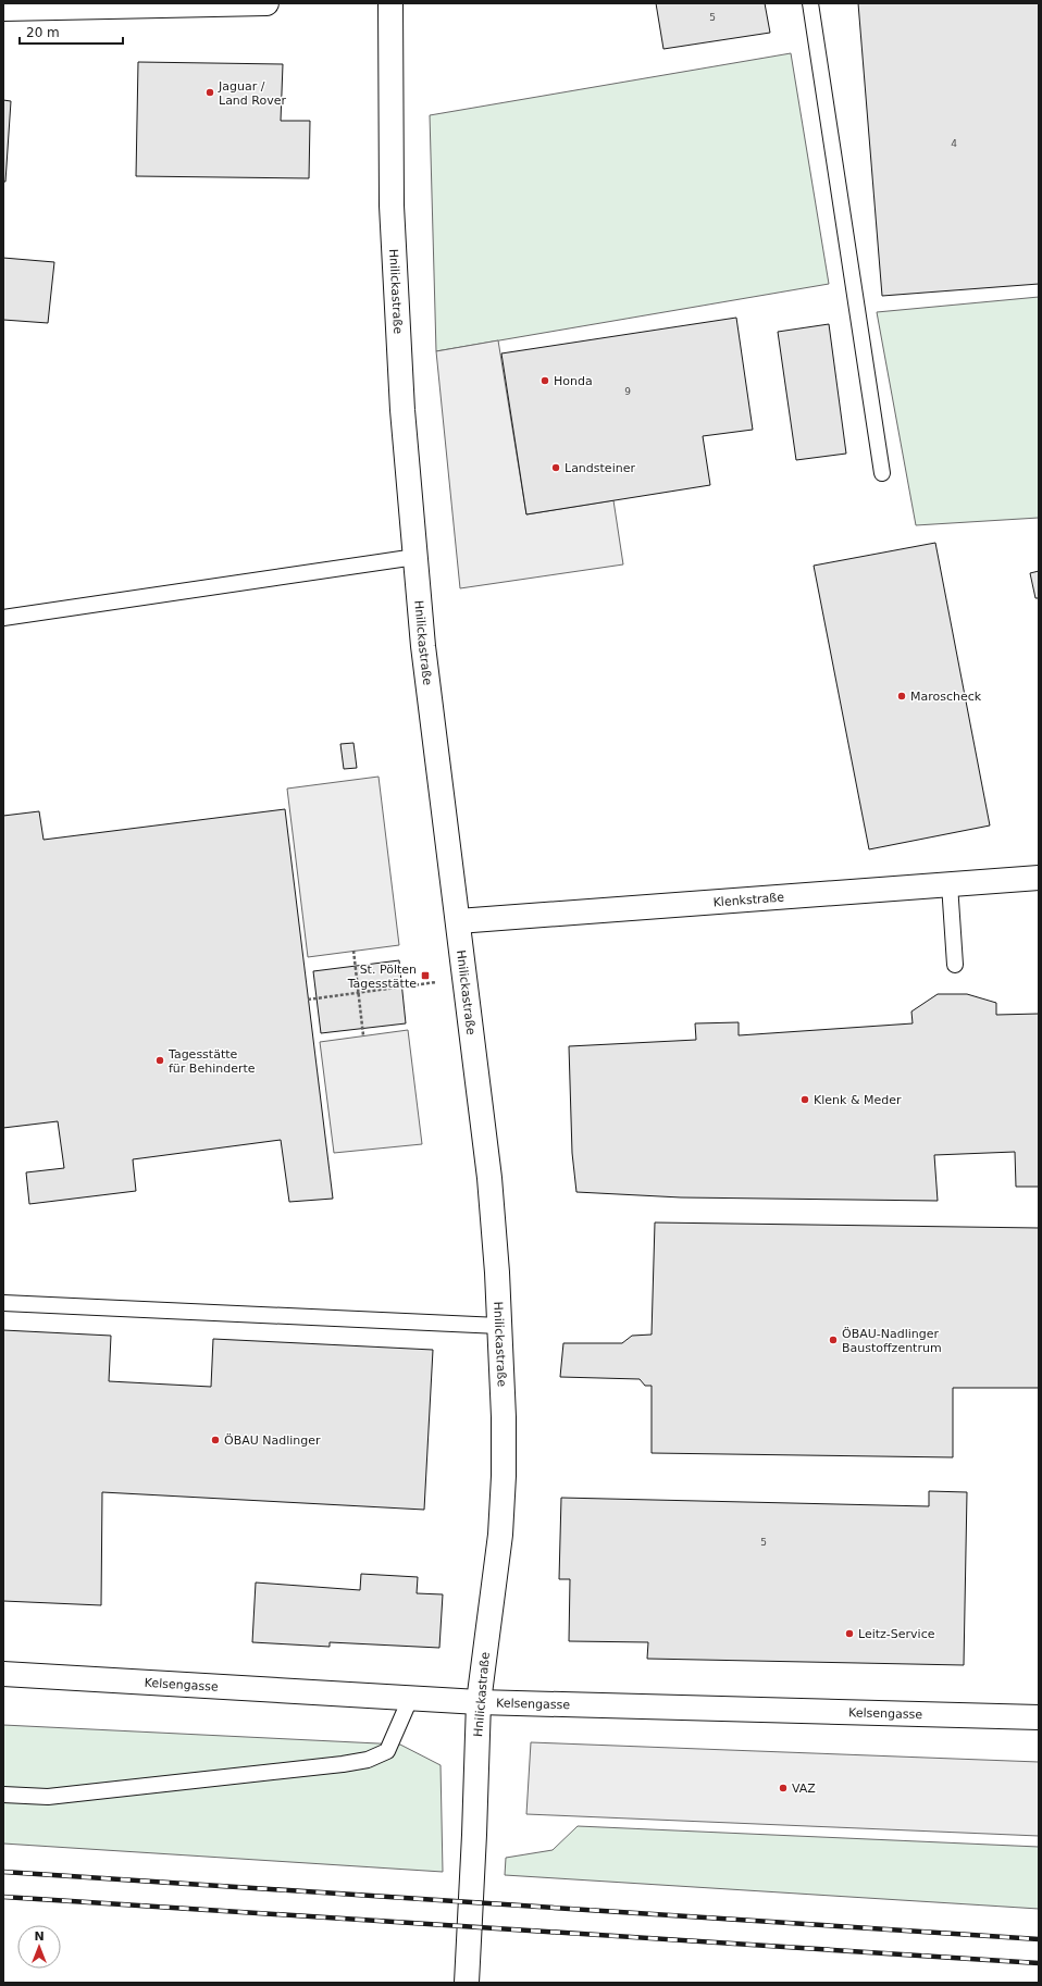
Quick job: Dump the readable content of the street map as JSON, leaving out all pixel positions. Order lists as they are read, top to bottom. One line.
{"streets":{"street":["Hnilickastraße","Klenkstraße","Kelsengasse"]},"crossings":[["Hnilickastraße","Klenkstraße"],["Hnilickastraße","Kelsengasse"]],"places":{"other":["Jaguar / Land Rover","Honda","Landsteiner","Maroscheck","Tagesstätte für Behinderte","Klenk & Meder","ÖBAU-Nadlinger Baustoffzentrum","ÖBAU Nadlinger","Leitz-Service","VAZ"],"transit":["St. Pölten Tagesstätte"]},"house_numbers":["5","4","9","5"],"scale_bar":"20 m","north":"top"}
